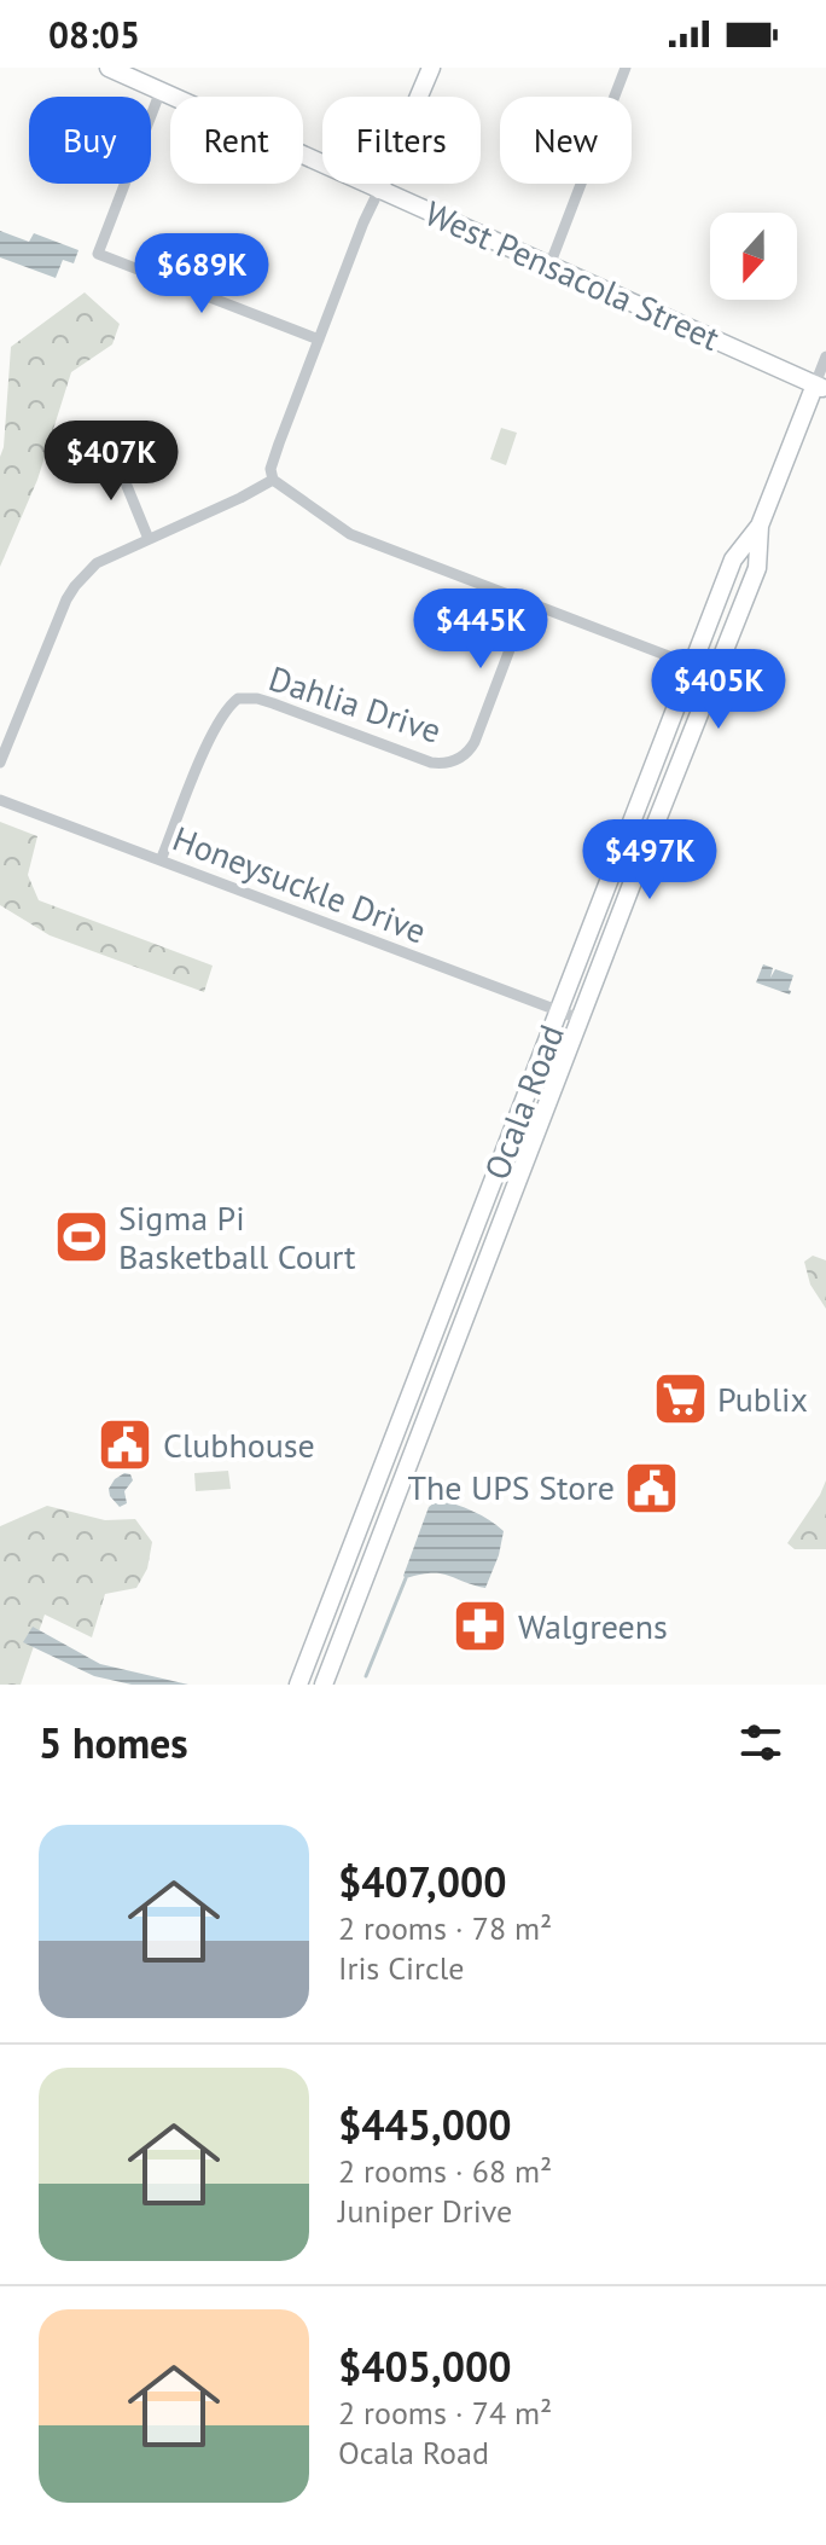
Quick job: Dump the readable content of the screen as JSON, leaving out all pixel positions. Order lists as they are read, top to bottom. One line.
{"streets":{"main road":["West Pensacola Street","Ocala Road"],"street":["Dahlia Drive","Honeysuckle Drive"]},"crossings":[["West Pensacola Street","Ocala Road"],["Dahlia Drive","Honeysuckle Drive"],["Honeysuckle Drive","Ocala Road"]],"places":{"sports":["Sigma Pi Basketball Court"],"supermarket":["Publix"],"public building":["Clubhouse","The UPS Store"],"pharmacy":["Walgreens"]},"north":"bottom","page":{"status":"08:05","chip":["Buy","Rent","Filters","New"],"price":["$689K","$407K","$445K","$405K","$497K"],"heading":"5 homes","list":[{"name":"$407,000","note":"2 rooms · 78 m² · Iris Circle"},{"name":"$445,000","note":"2 rooms · 68 m² · Juniper Drive"},{"name":"$405,000","note":"2 rooms · 74 m² · Ocala Road"}]}}
